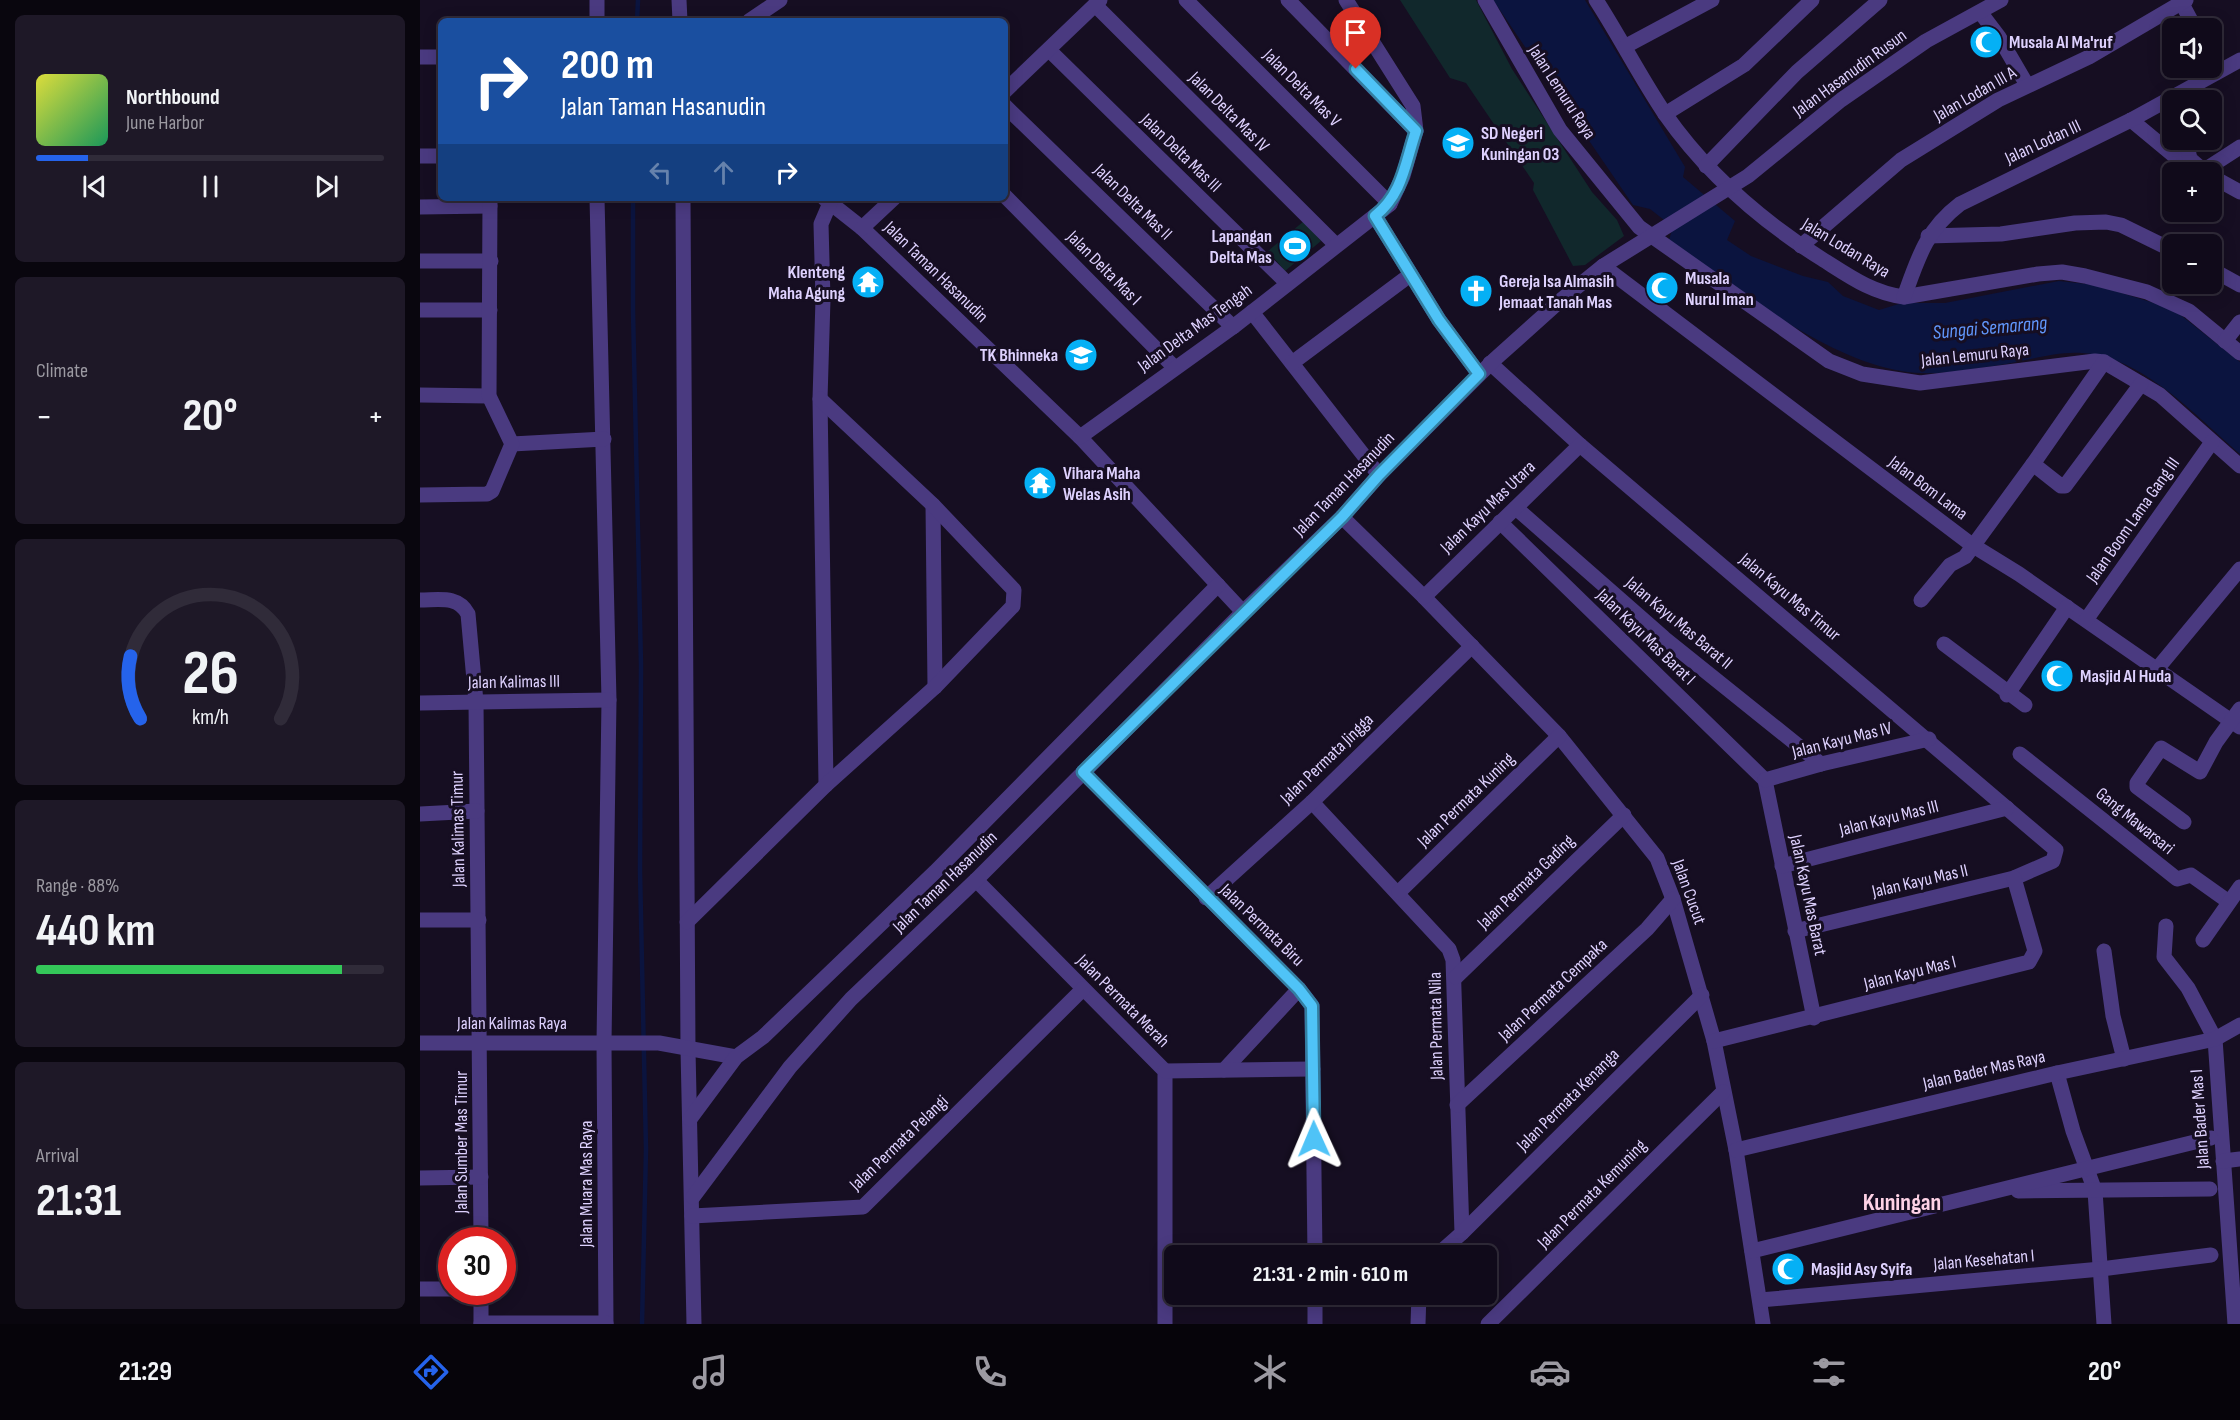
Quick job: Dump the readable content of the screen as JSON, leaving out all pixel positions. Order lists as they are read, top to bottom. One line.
{"streets":{"street":["Jalan Hasanudin Rusun","Jalan Delta Mas V","Jalan Lemuru Raya","Jalan Lodan III A","Jalan Delta Mas IV","Jalan Lodan III","Jalan Delta Mas III","Jalan Delta Mas II","Jalan Lodan Raya","Jalan Delta Mas I","Jalan Taman Hasanudin","Jalan Delta Mas Tengah","Jalan Bom Lama","Jalan Kayu Mas Utara","Jalan Boom Lama Gang III","Jalan Kayu Mas Timur","Jalan Kayu Mas Barat II","Jalan Kayu Mas Barat I","Jalan Kalimas III","Jalan Kayu Mas IV","Jalan Permata Jingga","Jalan Permata Kuning","Jalan Kayu Mas III","Gang Mawarsari","Jalan Kalimas Timur","Jalan Kayu Mas II","Jalan Permata Gading","Jalan Cucut","Jalan Kayu Mas Barat","Jalan Permata Biru","Jalan Kayu Mas I","Jalan Permata Cempaka","Jalan Permata Merah","Jalan Kalimas Raya","Jalan Permata Nila","Jalan Bader Mas Raya","Jalan Permata Kenanga","Jalan Bader Mas I","Jalan Sumber Mas Timur","Jalan Permata Pelangi","Jalan Muara Mas Raya","Jalan Permata Kemuning","Jalan Kesehatan I"]},"crossings":[["Jalan Hasanudin Rusun","Jalan Lodan Raya"],["Jalan Hasanudin Rusun","Jalan Taman Hasanudin"],["Jalan Delta Mas V","Jalan Delta Mas Tengah"],["Jalan Lemuru Raya","Jalan Taman Hasanudin"],["Jalan Lodan III A","Jalan Lodan Raya"],["Jalan Delta Mas IV","Jalan Delta Mas Tengah"],["Jalan Lodan III","Jalan Lodan Raya"],["Jalan Delta Mas III","Jalan Delta Mas Tengah"],["Jalan Delta Mas II","Jalan Delta Mas Tengah"],["Jalan Lodan Raya","Jalan Taman Hasanudin"],["Jalan Delta Mas I","Jalan Delta Mas Tengah"],["Jalan Taman Hasanudin","Jalan Delta Mas Tengah"],["Jalan Taman Hasanudin","Jalan Bom Lama"],["Jalan Taman Hasanudin","Jalan Kayu Mas Timur"],["Jalan Taman Hasanudin","Jalan Cucut"],["Jalan Taman Hasanudin","Jalan Permata Biru"],["Jalan Taman Hasanudin","Jalan Permata Merah"],["Jalan Taman Hasanudin","Jalan Kalimas Raya"],["Jalan Delta Mas Tengah","Jalan Kayu Mas Timur"],["Jalan Bom Lama","Jalan Boom Lama Gang III"],["Jalan Kayu Mas Utara","Jalan Kayu Mas Timur"],["Jalan Kayu Mas Utara","Jalan Kayu Mas Barat II"],["Jalan Kayu Mas Utara","Jalan Kayu Mas Barat I"],["Jalan Kayu Mas Utara","Jalan Cucut"],["Jalan Kayu Mas Timur","Jalan Kayu Mas IV"],["Jalan Kayu Mas Timur","Jalan Kayu Mas III"],["Jalan Kayu Mas Timur","Jalan Kayu Mas II"],["Jalan Kayu Mas Barat II","Jalan Kayu Mas IV"],["Jalan Kayu Mas Barat I","Jalan Kayu Mas IV"],["Jalan Kayu Mas Barat I","Jalan Kayu Mas Barat"],["Jalan Kalimas III","Jalan Kalimas Timur"],["Jalan Kalimas III","Jalan Muara Mas Raya"],["Jalan Kayu Mas IV","Jalan Kayu Mas Barat"],["Jalan Permata Jingga","Jalan Cucut"],["Jalan Permata Jingga","Jalan Permata Biru"],["Jalan Permata Jingga","Jalan Permata Nila"],["Jalan Permata Kuning","Jalan Cucut"],["Jalan Permata Kuning","Jalan Permata Nila"],["Jalan Kayu Mas III","Jalan Kayu Mas Barat"],["Jalan Kalimas Timur","Jalan Kalimas Raya"],["Jalan Kalimas Timur","Jalan Sumber Mas Timur"],["Jalan Kayu Mas II","Jalan Kayu Mas Barat"],["Jalan Kayu Mas II","Jalan Kayu Mas I"],["Jalan Permata Gading","Jalan Cucut"],["Jalan Permata Gading","Jalan Permata Nila"],["Jalan Cucut","Jalan Kayu Mas I"],["Jalan Cucut","Jalan Permata Cempaka"],["Jalan Cucut","Jalan Bader Mas Raya"],["Jalan Cucut","Jalan Permata Kenanga"],["Jalan Cucut","Jalan Permata Kemuning"],["Jalan Cucut","Jalan Kesehatan I"],["Jalan Kayu Mas Barat","Jalan Kayu Mas I"],["Jalan Permata Cempaka","Jalan Permata Nila"],["Jalan Permata Merah","Jalan Permata Pelangi"],["Jalan Kalimas Raya","Jalan Sumber Mas Timur"],["Jalan Kalimas Raya","Jalan Muara Mas Raya"],["Jalan Permata Nila","Jalan Permata Kenanga"],["Jalan Bader Mas Raya","Jalan Bader Mas I"]],"districts":["Kuningan"],"water":["Sungai Semarang"],"places":{"mosque":["Musala Al Ma'ruf","Musala Nurul Iman","Masjid Al Huda","Masjid Asy Syifa"],"school or university":["SD Negeri Kuningan 03","TK Bhinneka"],"sports":["Lapangan Delta Mas"],"temple":["Klenteng Maha Agung","Vihara Maha Welas Asih"],"church":["Gereja Isa Almasih Jemaat Tanah Mas"]},"page":{"map_buttons":["+","−"],"turn":["200 m","Jalan Taman Hasanudin"],"song":["Northbound","June Harbor"],"tile":["Climate",["Range · 88%","440 km"],["Arrival","21:31"]],"heat":["−","20°","+"],"limit":"30","trip":"21:31 · 2 min · 610 m","tabs":["21:29","20°"],"gauge":["26","km/h"]}}
